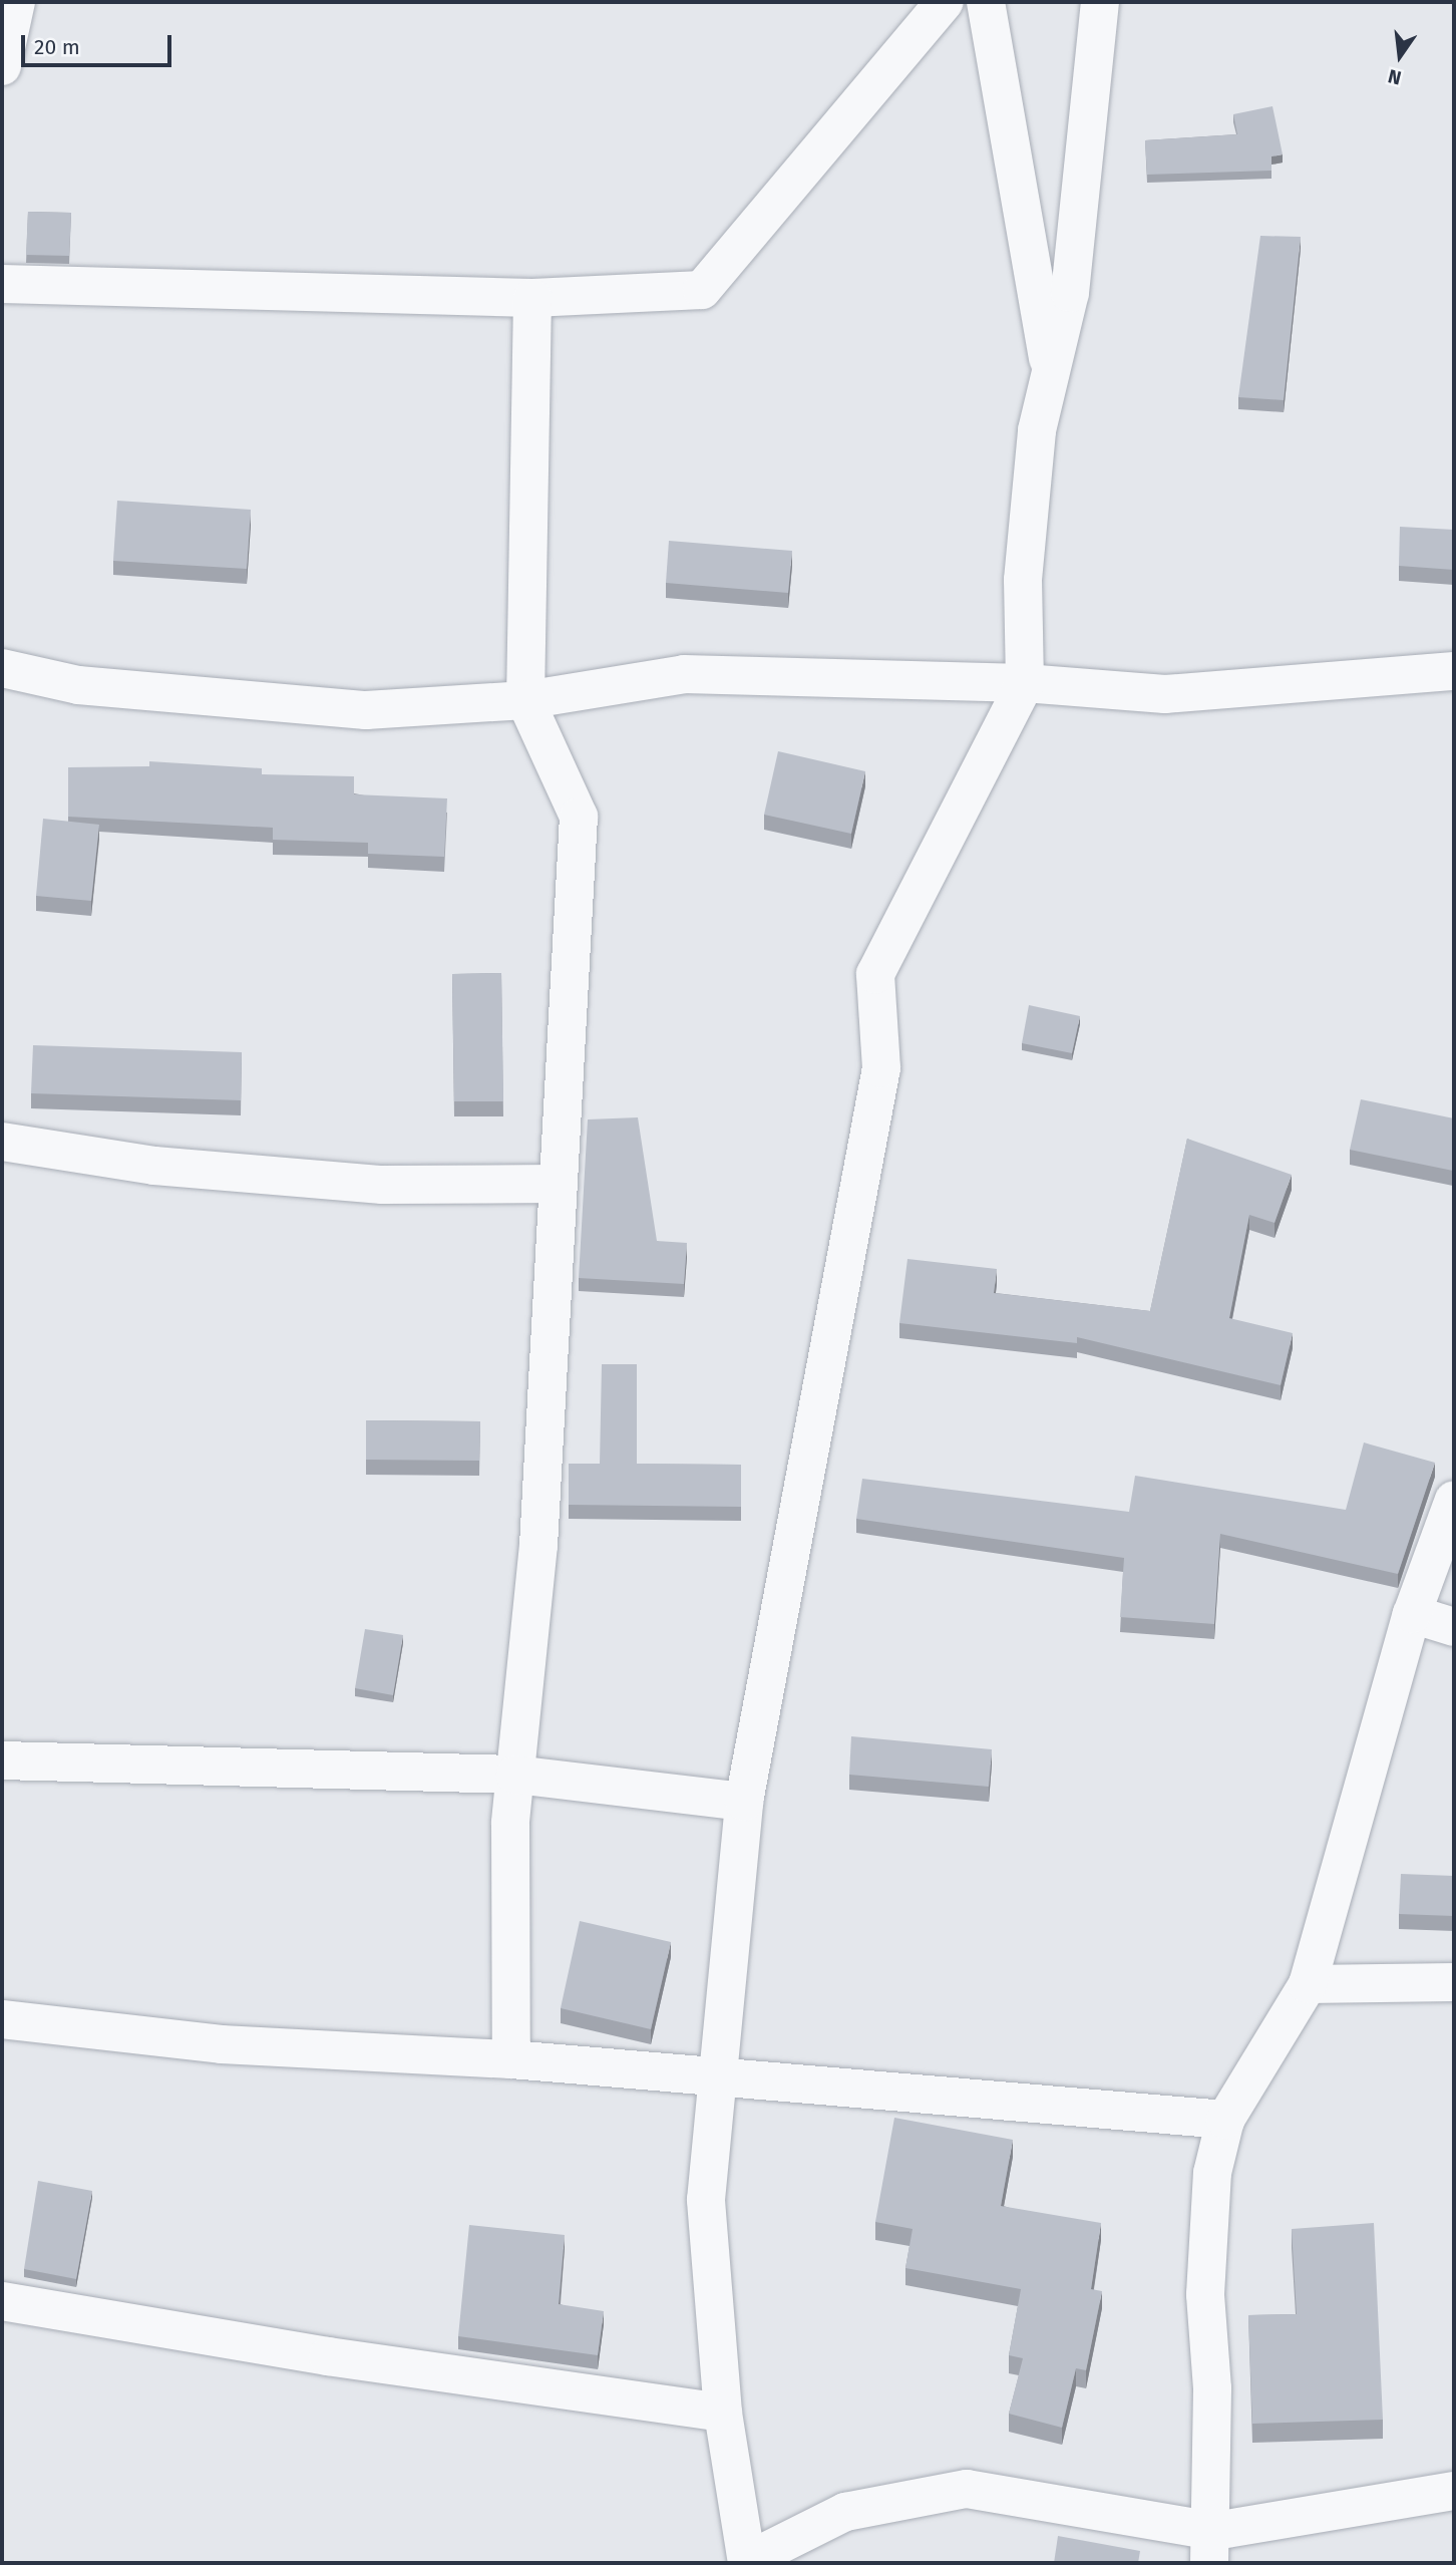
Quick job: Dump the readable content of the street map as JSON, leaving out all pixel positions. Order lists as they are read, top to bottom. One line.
{"scale_bar":"20 m","north":"bottom"}
